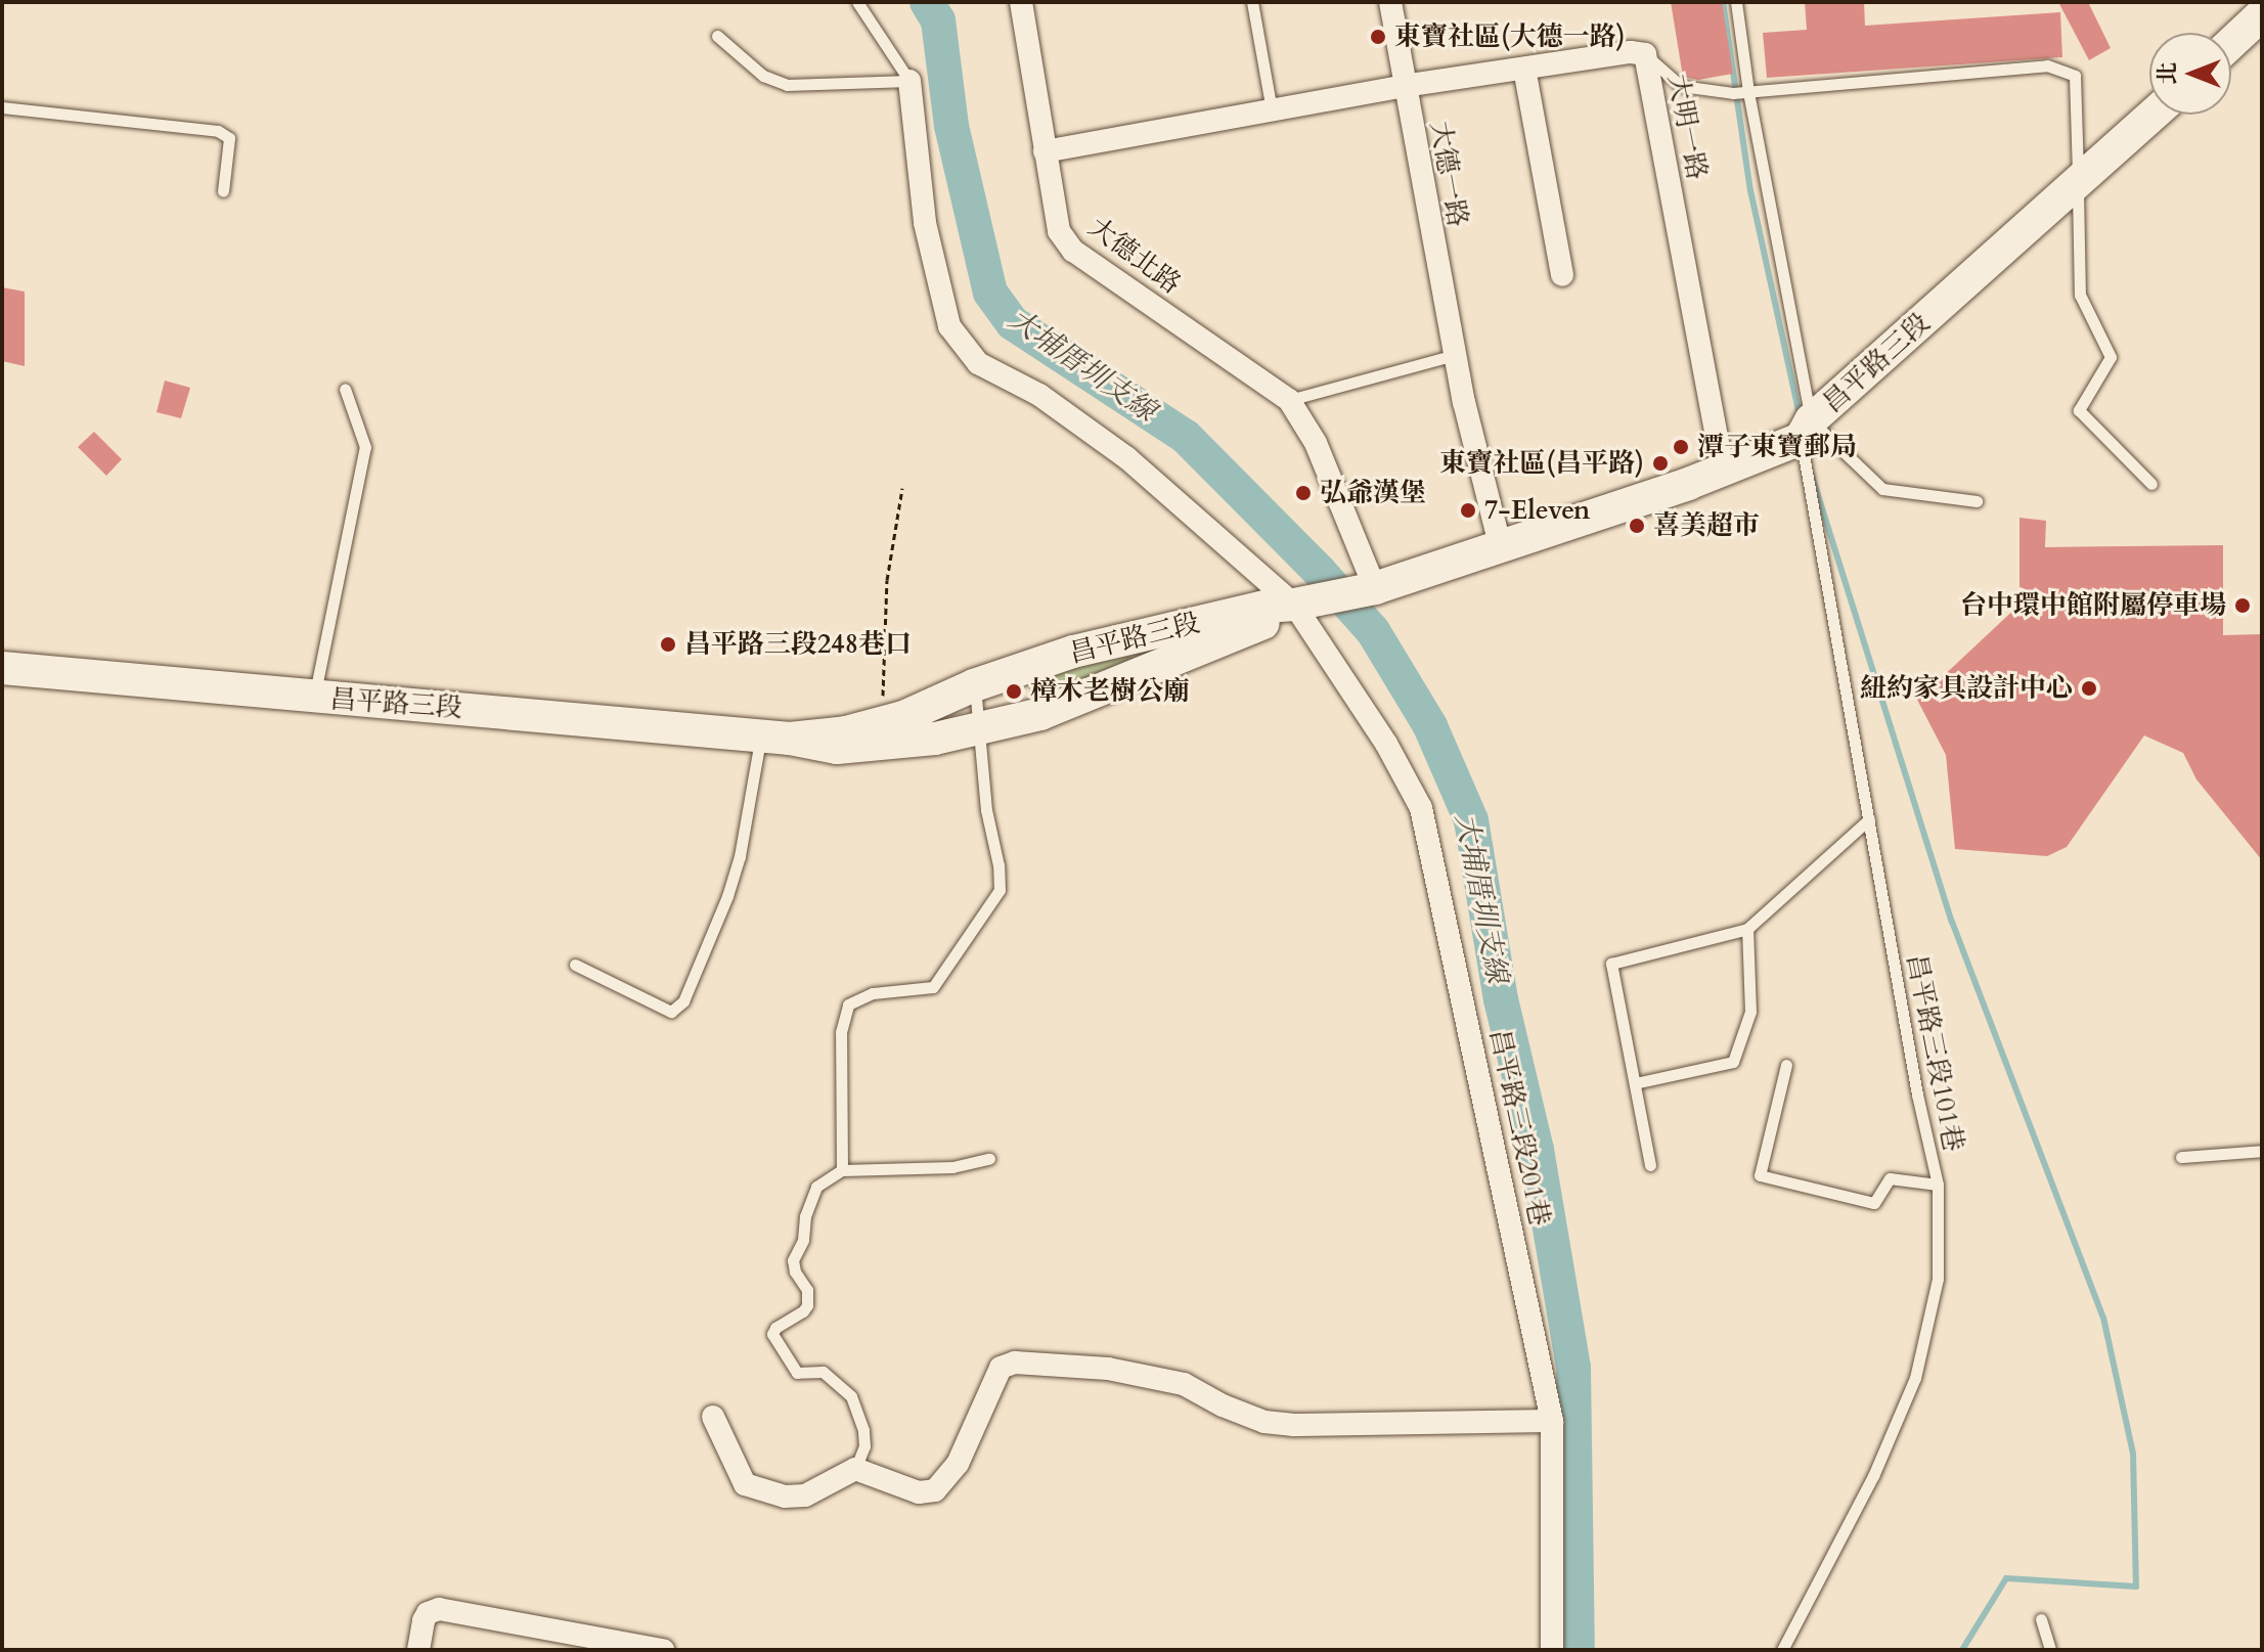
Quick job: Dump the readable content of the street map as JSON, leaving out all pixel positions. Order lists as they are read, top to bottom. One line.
{"streets":{"street":["大明一路","大德一路","大德北路","昌平路三段","昌平路三段201巷"],"lane":["昌平路三段101巷"]},"crossings":[["大明一路","大德一路"],["大明一路","大德北路"],["大明一路","昌平路三段"],["大德一路","昌平路三段"],["昌平路三段","昌平路三段101巷"],["昌平路三段","昌平路三段201巷"]],"water":["大埔厝圳支線"],"places":["東寶社區(大德一路)","潭子東寶郵局","東寶社區(昌平路)","弘爺漢堡","7-Eleven","喜美超市","台中環中館附屬停車場","昌平路三段248巷口","紐約家具設計中心","樟木老樹公廟"],"north":"left"}
